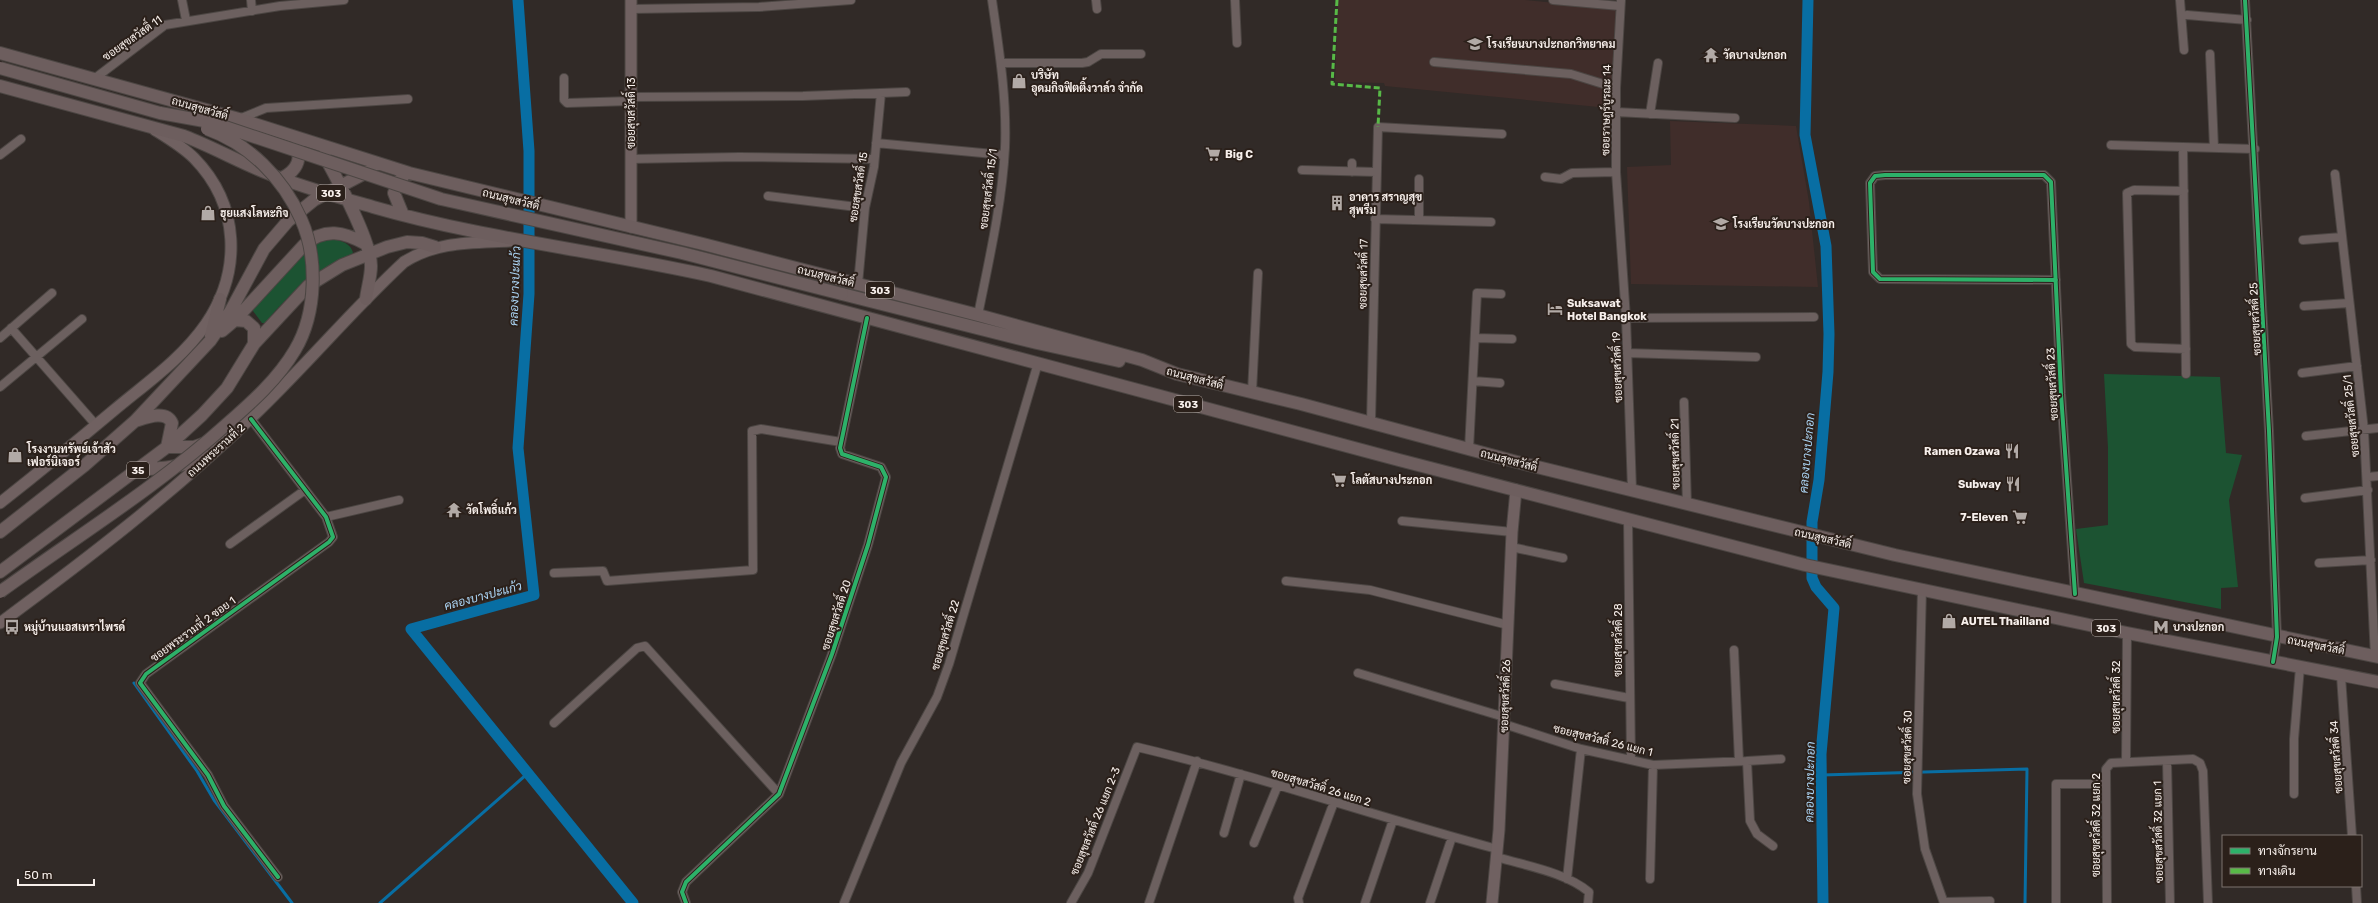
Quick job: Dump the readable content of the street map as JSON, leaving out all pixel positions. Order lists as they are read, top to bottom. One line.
{"streets":{"main road":["ถนนสุขสวัสดิ์","ซอยสุขสวัสดิ์ 13","303","ถนนพระรามที่ 2","35","ซอยสุขสวัสดิ์ 26"],"street":["ซอยสุขสวัสดิ์ 11","ซอยราษฎร์บูรณะ 14","ซอยสุขสวัสดิ์ 15","ซอยสุขสวัสดิ์ 15/1","ซอยสุขสวัสดิ์ 17","ซอยสุขสวัสดิ์ 25","ซอยสุขสวัสดิ์ 19","ซอยสุขสวัสดิ์ 23","ซอยสุขสวัสดิ์ 25/1","ซอยสุขสวัสดิ์ 21","ซอยสุขสวัสดิ์ 20","ซอยพระรามที่ 2 ซอย 1","ซอยสุขสวัสดิ์ 22","ซอยสุขสวัสดิ์ 28","ซอยสุขสวัสดิ์ 32","ซอยสุขสวัสดิ์ 26 แยก 1","ซอยสุขสวัสดิ์ 30","ซอยสุขสวัสดิ์ 34","ซอยสุขสวัสดิ์ 26 แยก 2","ซอยสุขสวัสดิ์ 26 แยก 2-3","ซอยสุขสวัสดิ์ 32 แยก 2","ซอยสุขสวัสดิ์ 32 แยก 1"]},"crossings":[["ซอยสุขสวัสดิ์ 11","ถนนสุขสวัสดิ์"],["ถนนสุขสวัสดิ์","ซอยสุขสวัสดิ์ 13"],["ถนนสุขสวัสดิ์","ซอยสุขสวัสดิ์ 15"],["ถนนสุขสวัสดิ์","ซอยสุขสวัสดิ์ 15/1"],["ถนนสุขสวัสดิ์","303"],["ถนนสุขสวัสดิ์","ซอยสุขสวัสดิ์ 17"],["ถนนสุขสวัสดิ์","ซอยสุขสวัสดิ์ 25"],["ถนนสุขสวัสดิ์","ซอยสุขสวัสดิ์ 19"],["ถนนสุขสวัสดิ์","ซอยสุขสวัสดิ์ 23"],["ถนนสุขสวัสดิ์","ซอยสุขสวัสดิ์ 25/1"],["ถนนสุขสวัสดิ์","ซอยสุขสวัสดิ์ 21"],["ซอยราษฎร์บูรณะ 14","ซอยสุขสวัสดิ์ 19"],["303","ซอยสุขสวัสดิ์ 25"],["303","ถนนพระรามที่ 2"],["303","ซอยสุขสวัสดิ์ 22"],["303","ซอยสุขสวัสดิ์ 28"],["303","ซอยสุขสวัสดิ์ 26"],["303","ซอยสุขสวัสดิ์ 32"],["303","ซอยสุขสวัสดิ์ 30"],["303","ซอยสุขสวัสดิ์ 34"],["ถนนพระรามที่ 2","ซอยพระรามที่ 2 ซอย 1"],["ซอยสุขสวัสดิ์ 28","ซอยสุขสวัสดิ์ 26 แยก 1"],["ซอยสุขสวัสดิ์ 26","ซอยสุขสวัสดิ์ 26 แยก 1"],["ซอยสุขสวัสดิ์ 26","ซอยสุขสวัสดิ์ 26 แยก 2"],["ซอยสุขสวัสดิ์ 32","ซอยสุขสวัสดิ์ 32 แยก 2"],["ซอยสุขสวัสดิ์ 26 แยก 2","ซอยสุขสวัสดิ์ 26 แยก 2-3"],["ซอยสุขสวัสดิ์ 32 แยก 2","ซอยสุขสวัสดิ์ 32 แยก 1"]],"water":["คลองบางปะแก้ว","คลองบางปะกอก"],"places":{"school or university":["โรงเรียนบางปะกอกวิทยาคม","โรงเรียนวัดบางปะกอก"],"temple":["วัดบางปะกอก","วัดโพธิ์แก้ว"],"shop":["บริษัท อุดมกิจฟิตติ้งวาล์ว จำกัด","ฮุยแสงโลหะกิจ","โรงงานทรัพย์เจ้าสัว เฟอร์นิเจอร์","AUTEL Thailland"],"supermarket":["Big C","โลตัสบางประกอก","7-Eleven"],"building":["อาคาร สราญสุข สุพรีม"],"hotel":["Suksawat Hotel Bangkok"],"restaurant":["Ramen Ozawa","Subway"],"bus stop":["หมู่บ้านแอสเทราไพรด์"],"metro station":["บางปะกอก"]},"legend":["ทางจักรยาน","ทางเดิน"],"scale_bar":"50 m"}
